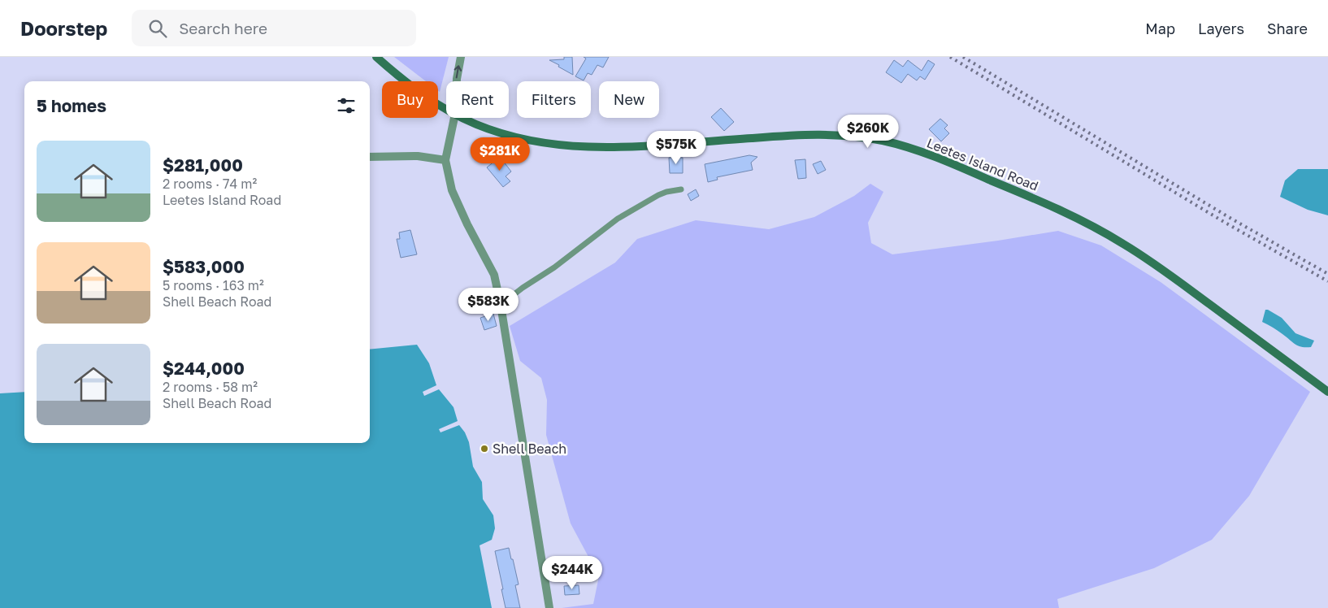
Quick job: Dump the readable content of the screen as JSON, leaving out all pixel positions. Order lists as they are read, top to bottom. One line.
{"streets":{"main road":["Leetes Island Road"]},"places":["Shell Beach"],"page":{"header":"Doorstep","search":"Search here","nav":["Map","Layers","Share"],"chip":["Buy","Rent","Filters","New"],"heading":"5 homes","price":["$260K","$575K","$281K","$583K","$244K"],"list":[{"name":"$281,000","note":"2 rooms · 74 m² · Leetes Island Road"},{"name":"$583,000","note":"5 rooms · 163 m² · Shell Beach Road"},{"name":"$244,000","note":"2 rooms · 58 m² · Shell Beach Road"}]}}
